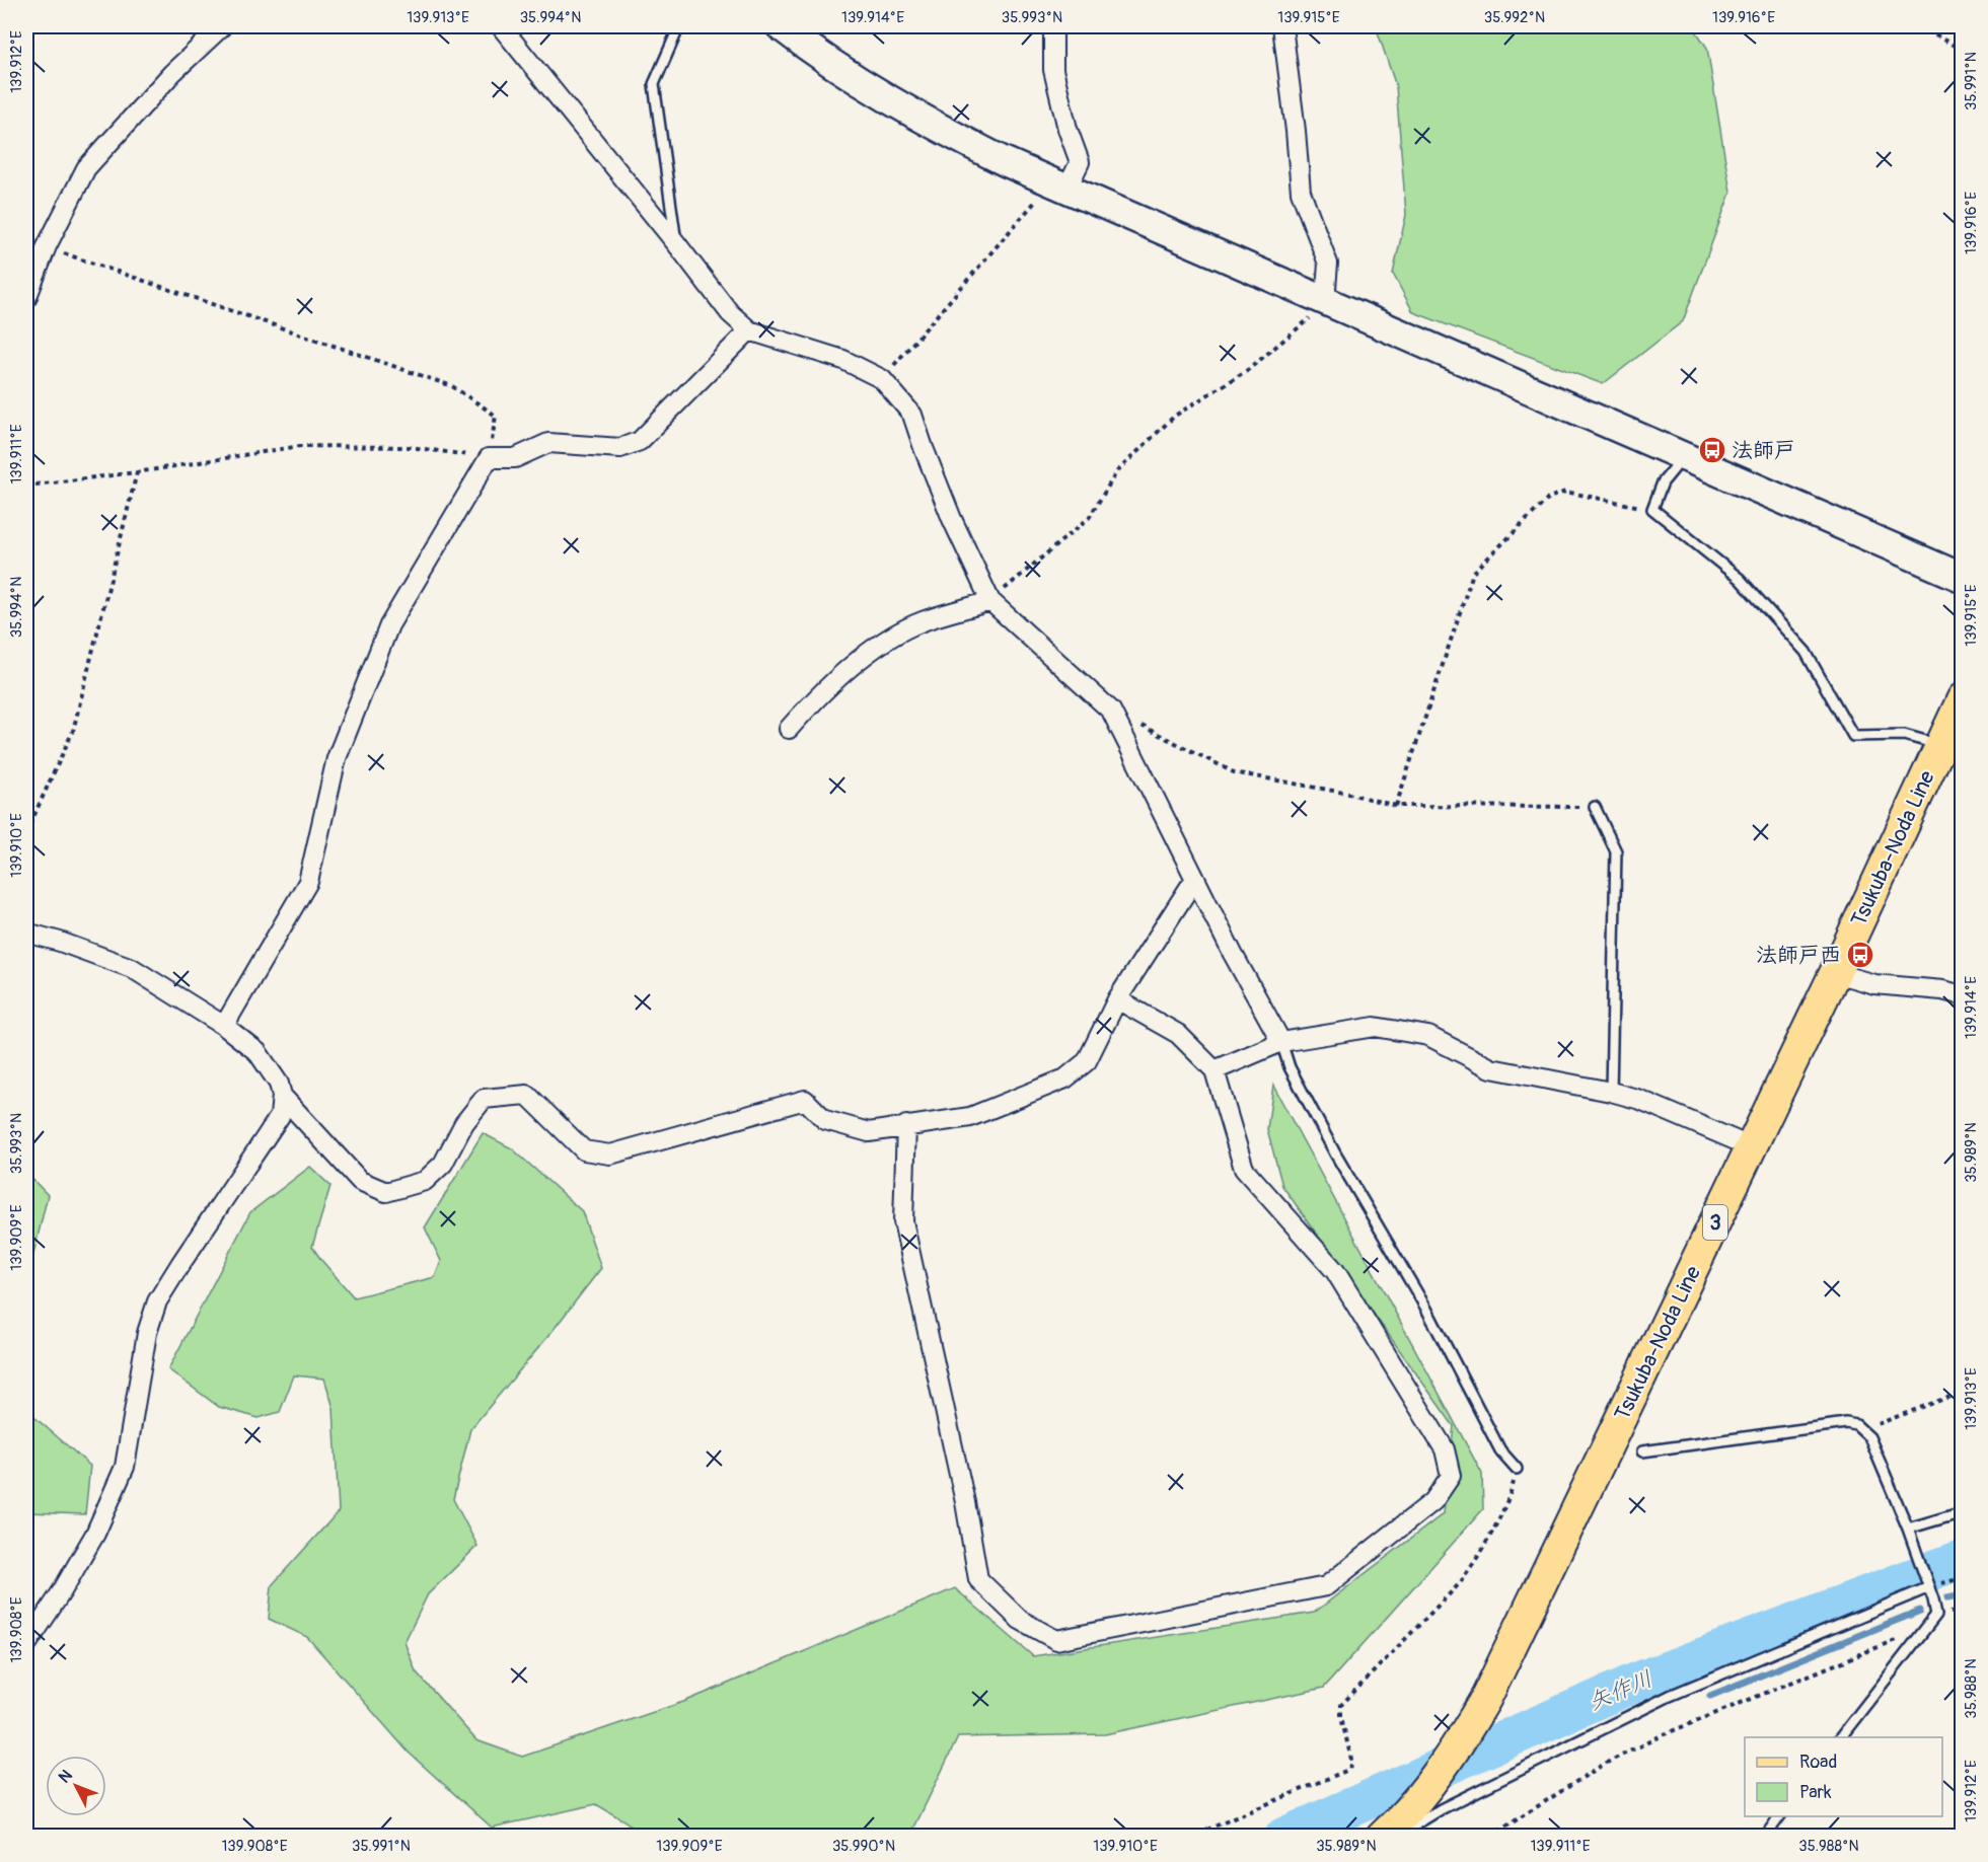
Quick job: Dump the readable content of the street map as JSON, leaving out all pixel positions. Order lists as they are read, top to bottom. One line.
{"streets":{"main road":["Tsukuba-Noda Line","3"]},"water":["矢作川"],"places":{"bus stop":["法師戸","法師戸西"]},"legend":["Road","Park"],"north":"top left","coordinates":["139.913°E","35.994°N","139.914°E","35.993°N","139.915°E","35.992°N","139.916°E","139.912°E","35.991°N","139.911°E","139.910°E","35.989°N","139.909°E","139.908°E","35.988°N","35.990°N"]}
